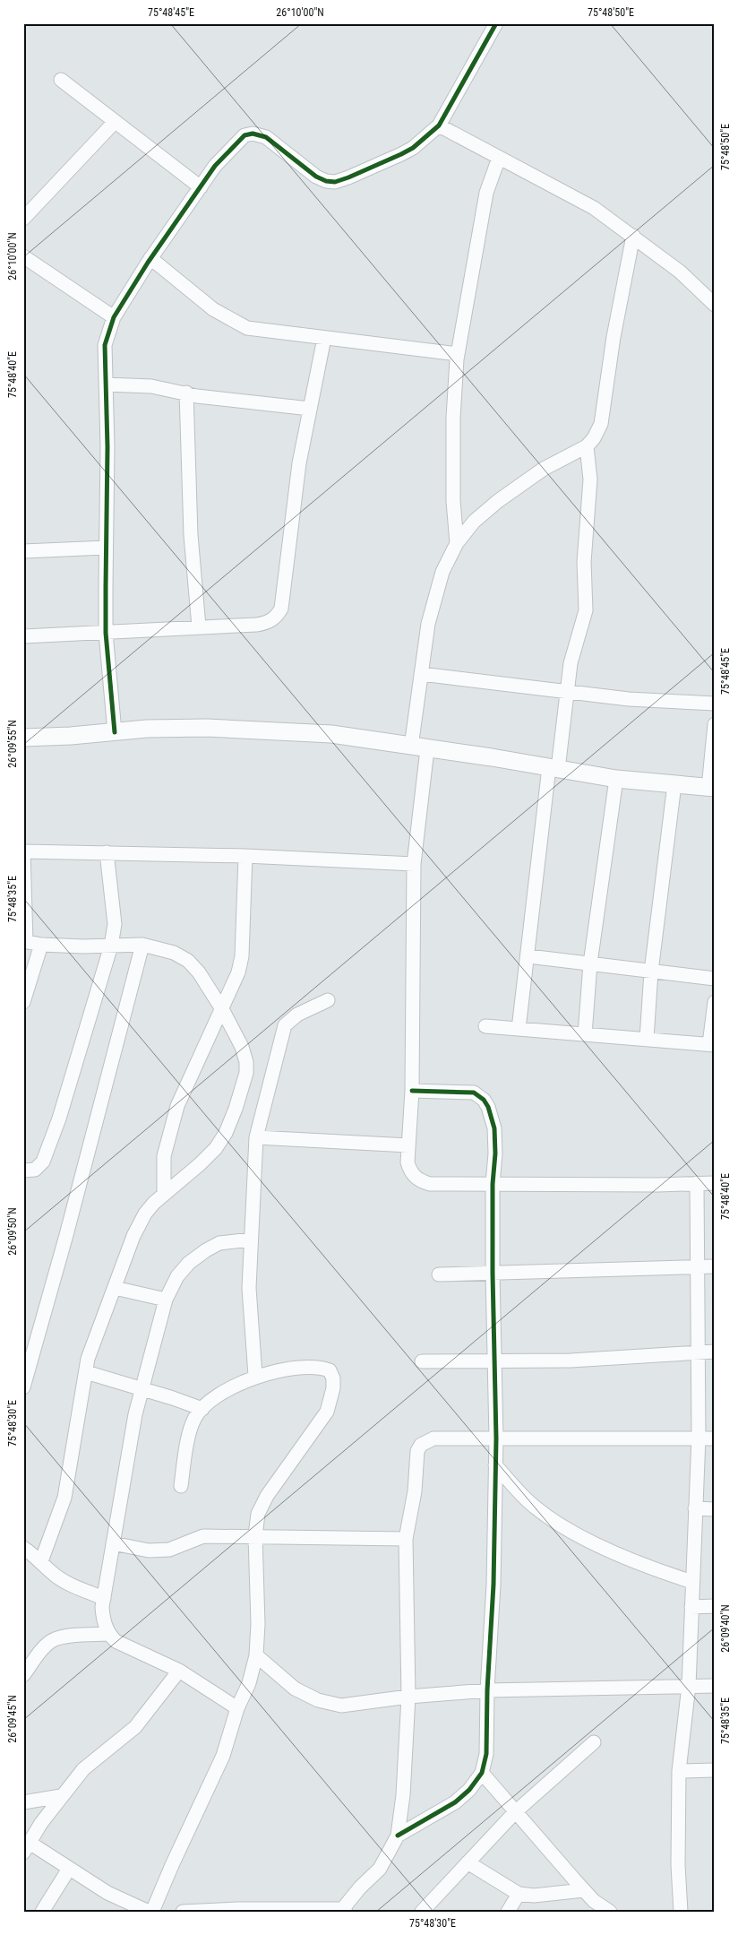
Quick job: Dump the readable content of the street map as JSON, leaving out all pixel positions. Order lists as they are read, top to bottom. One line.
{"coordinates":["75°48'45\"E","26°10'00\"N","75°48'50\"E","75°48'40\"E","26°09'55\"N","75°48'35\"E","26°09'50\"N","75°48'30\"E","26°09'40\"N","26°09'45\"N"]}
